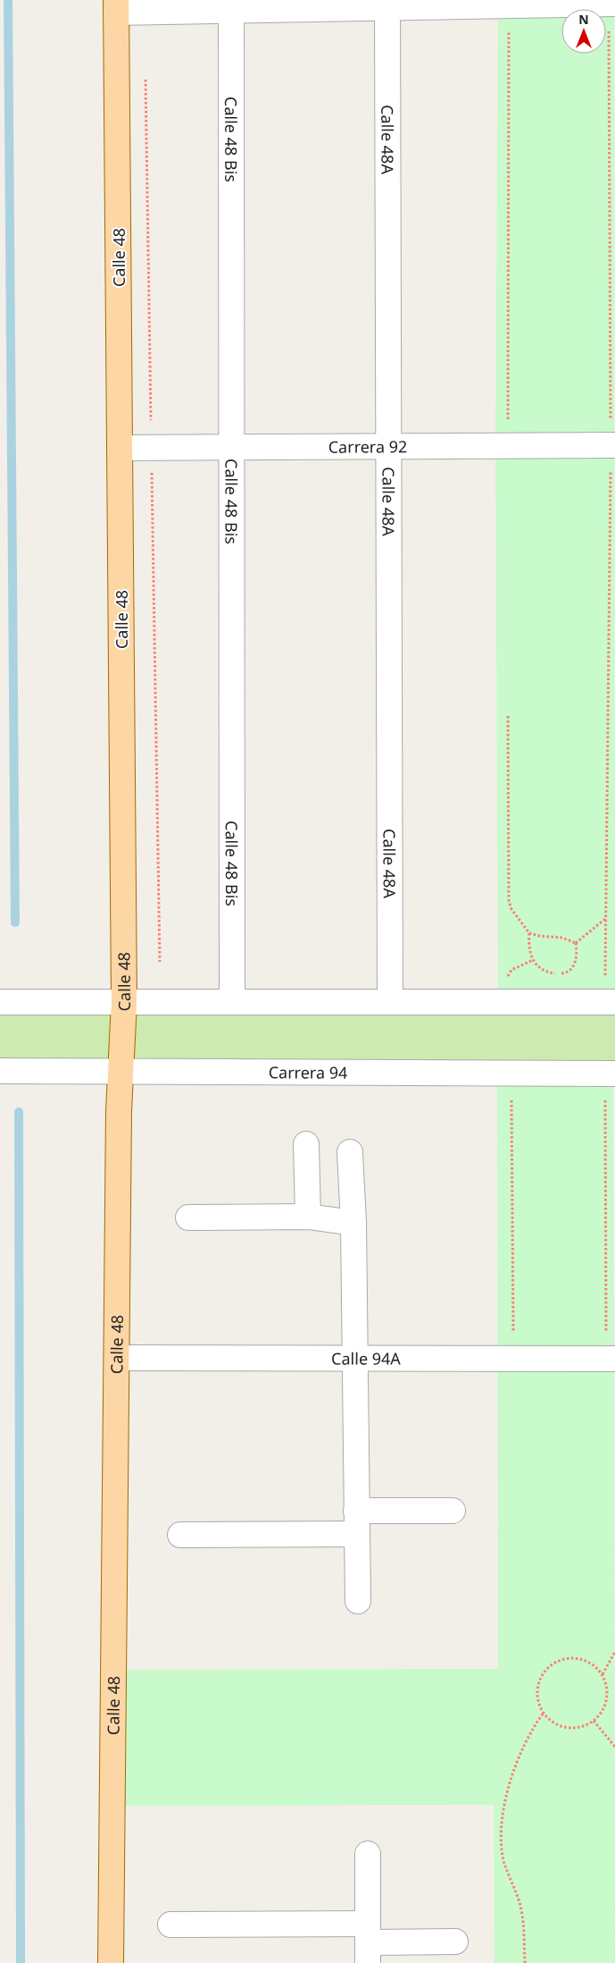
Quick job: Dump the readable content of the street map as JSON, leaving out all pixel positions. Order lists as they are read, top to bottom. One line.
{"streets":{"main road":["Calle 48"],"street":["Calle 48 Bis","Calle 48A","Carrera 92","Carrera 94","Calle 94A"]},"crossings":[["Calle 48 Bis","Carrera 92"],["Calle 48A","Carrera 92"],["Calle 48","Carrera 92"],["Calle 48","Carrera 94"],["Calle 48","Calle 94A"]],"north":"top"}
